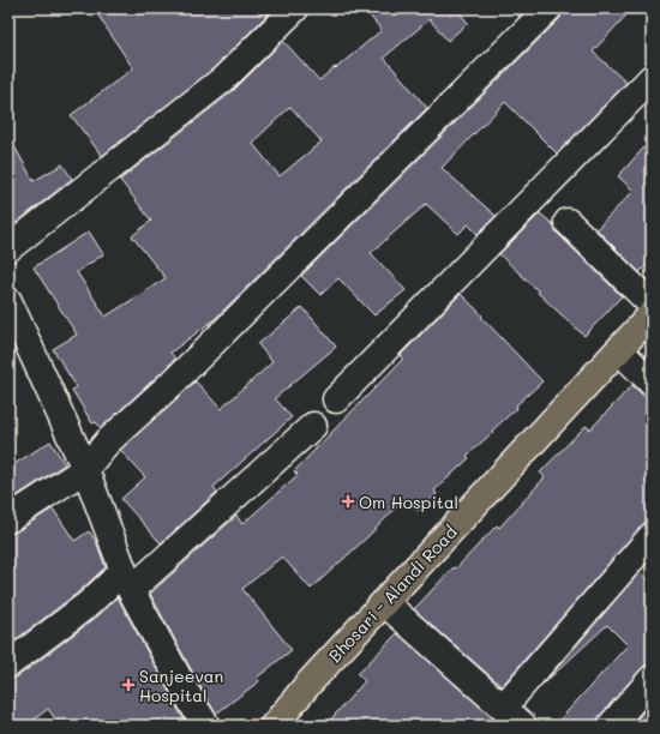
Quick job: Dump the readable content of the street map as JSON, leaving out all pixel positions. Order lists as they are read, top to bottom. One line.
{"streets":{"main road":["Bhosari - Alandi Road"]},"places":{"health":["Om Hospital","Sanjeevan Hospital"]}}
